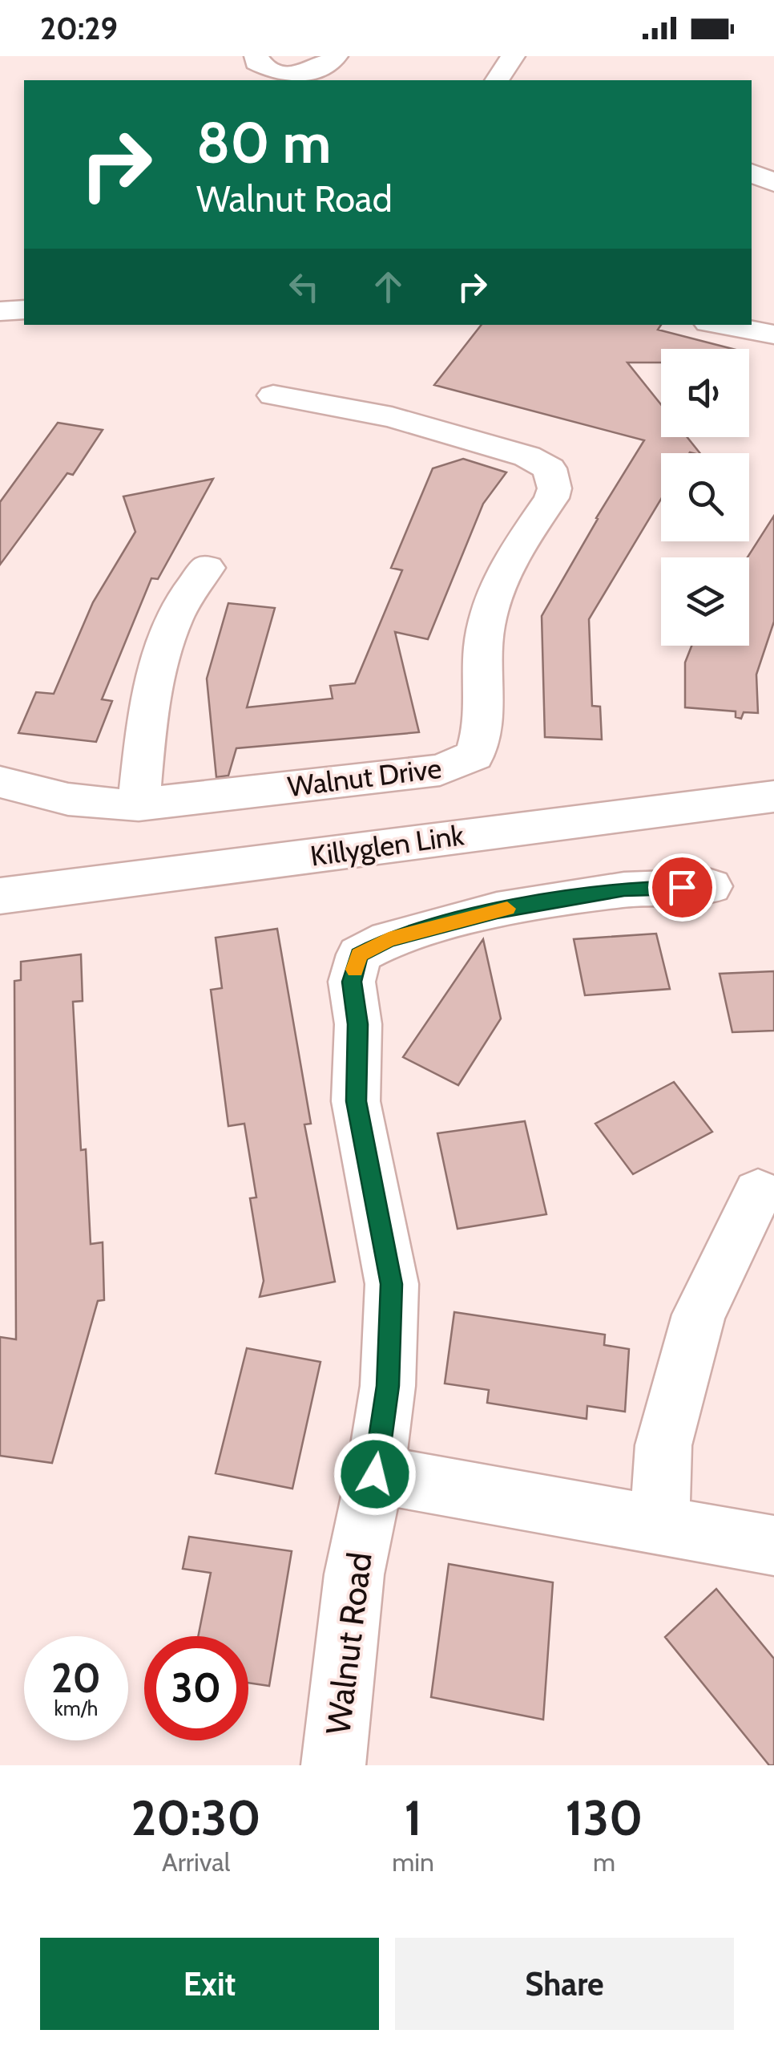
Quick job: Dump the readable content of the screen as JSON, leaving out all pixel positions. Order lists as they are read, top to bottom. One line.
{"streets":{"street":["Walnut Drive","Killyglen Link","Walnut Road"]},"page":{"status":"20:29","turn":["80 m","Walnut Road"],"speed":"20 km/h","limit":"30","eta":["20:30","Arrival","1","min","130","m"],"buttons":["Exit","Share"]}}
